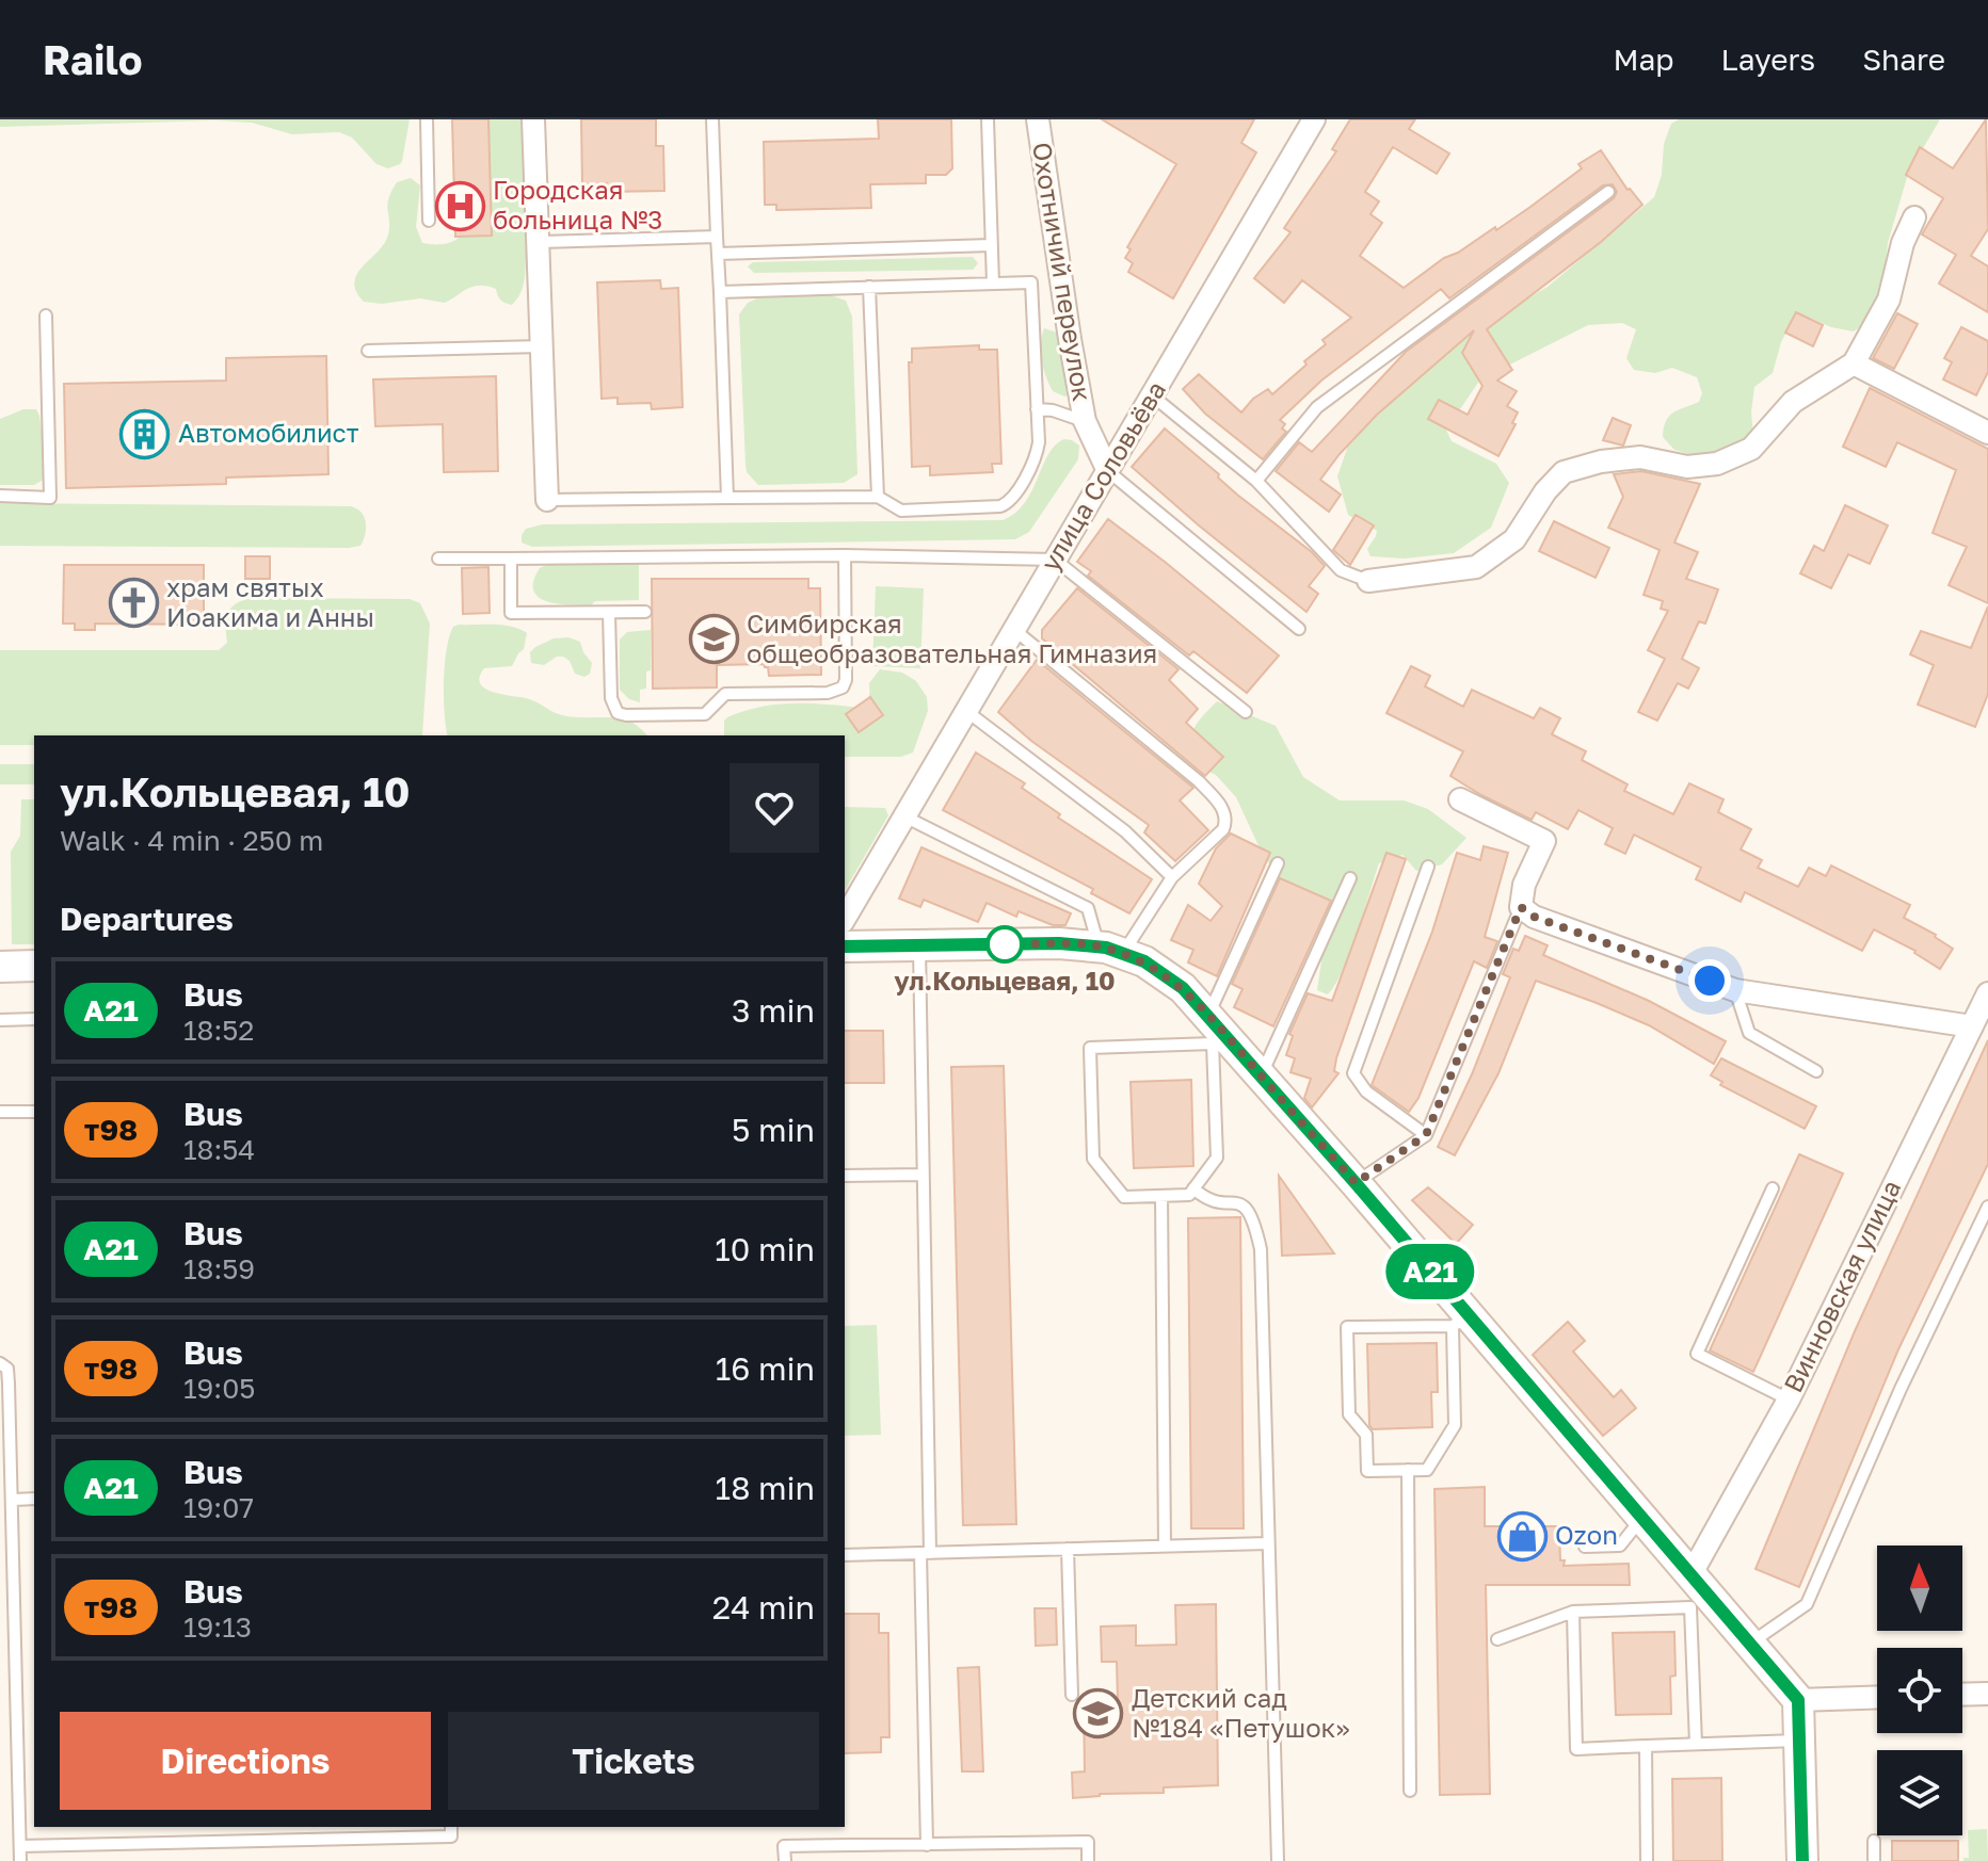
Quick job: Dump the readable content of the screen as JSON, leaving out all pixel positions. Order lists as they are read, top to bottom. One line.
{"streets":{"street":["Охотничий переулок","улица Соловьёва","Винновская улица"]},"crossings":[["Охотничий переулок","улица Соловьёва"]],"places":{"hospital":["Городская больница №3"],"building":["Автомобилист"],"church":["храм святых Иоакима и Анны"],"school or university":["Симбирская общеобразовательная Гимназия","Детский сад №184 «Петушок»"],"other":["ул.Кольцевая, 10"],"shop":["Ozon"]},"lines":["bus line А21"],"north":"top","page":{"header":"Railo","nav":["Map","Layers","Share"],"on_map":"А21","heading":[["ул.Кольцевая, 10","Walk · 4 min · 250 m"],"Departures"],"list":[{"mark":"А21","name":"Bus","note":"18:52","value":"3 min"},{"mark":"т98","name":"Bus","note":"18:54","value":"5 min"},{"mark":"А21","name":"Bus","note":"18:59","value":"10 min"},{"mark":"т98","name":"Bus","note":"19:05","value":"16 min"},{"mark":"А21","name":"Bus","note":"19:07","value":"18 min"},{"mark":"т98","name":"Bus","note":"19:13","value":"24 min"}],"buttons":["Directions","Tickets"]}}
